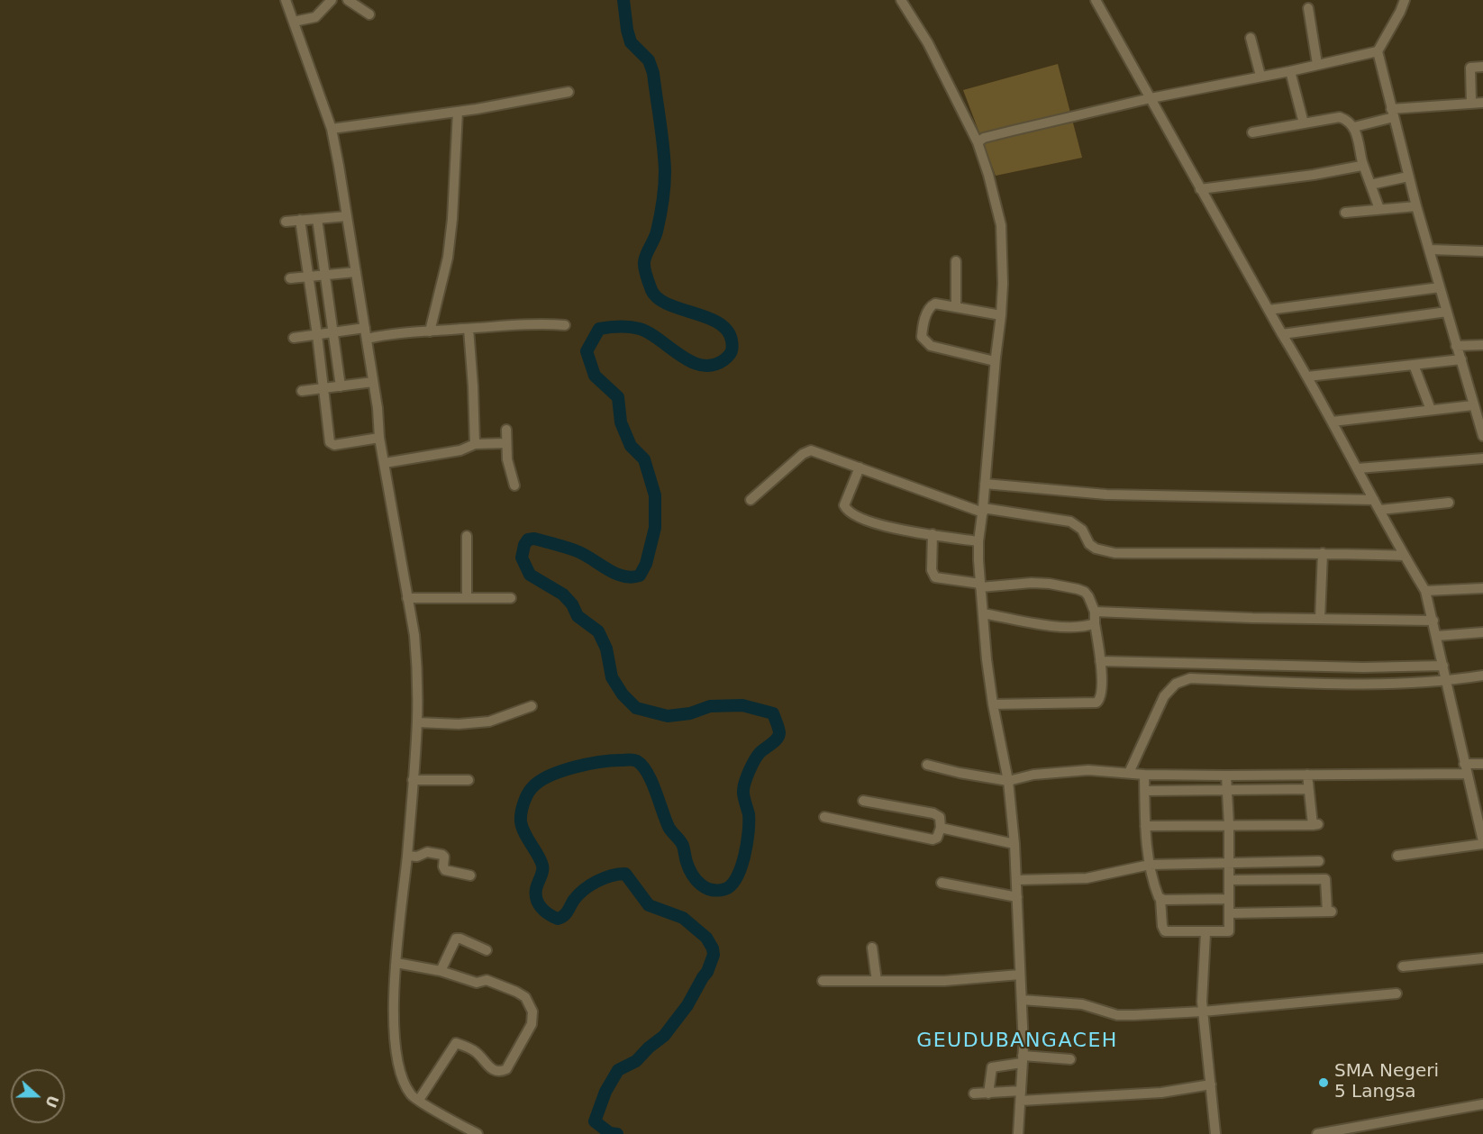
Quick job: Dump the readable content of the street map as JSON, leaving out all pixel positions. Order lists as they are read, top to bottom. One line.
{"districts":["GEUDUBANGACEH"],"places":["SMA Negeri 5 Langsa"],"north":"right"}
